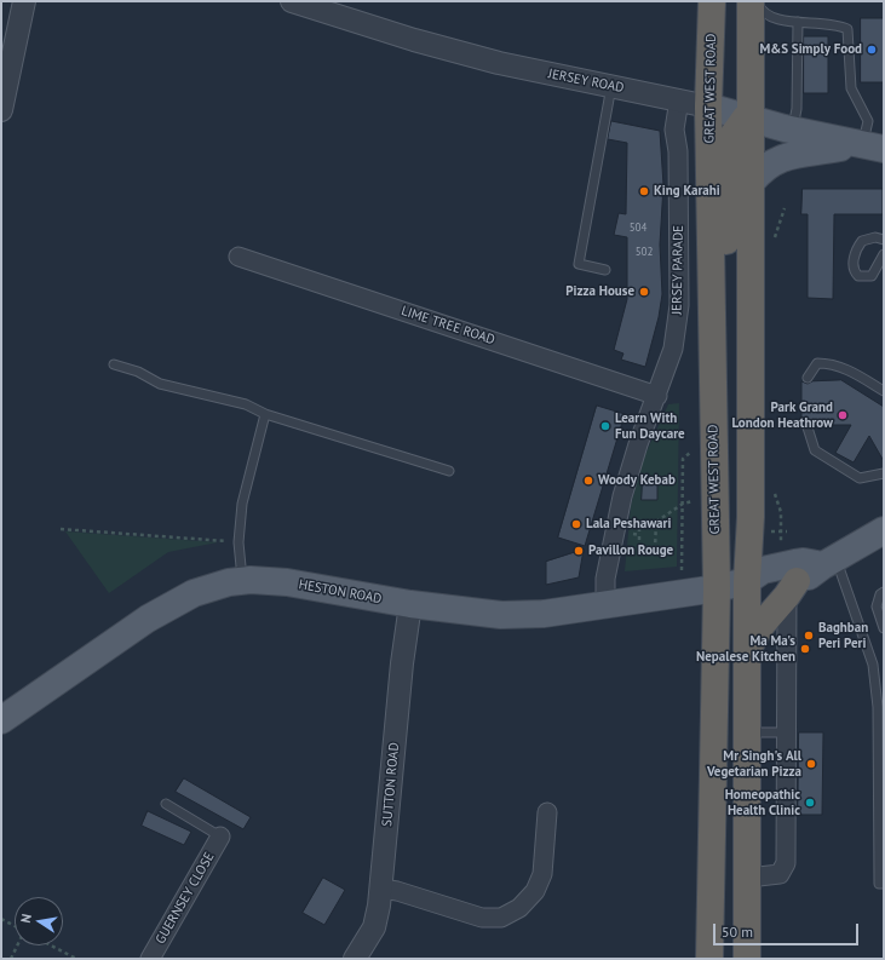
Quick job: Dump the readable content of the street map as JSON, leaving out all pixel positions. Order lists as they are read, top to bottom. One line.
{"streets":{"highway":["GREAT WEST ROAD"],"main road":["JERSEY ROAD","HESTON ROAD"],"street":["JERSEY PARADE","LIME TREE ROAD","SUTTON ROAD","GUERNSEY CLOSE"]},"crossings":[["JERSEY ROAD","GREAT WEST ROAD"],["JERSEY ROAD","JERSEY PARADE"],["GREAT WEST ROAD","HESTON ROAD"],["JERSEY PARADE","LIME TREE ROAD"],["JERSEY PARADE","HESTON ROAD"],["HESTON ROAD","SUTTON ROAD"]],"places":["M&S Simply Food","King Karahi","Pizza House","Park Grand London Heathrow","Learn With Fun Daycare","Woody Kebab","Lala Peshawari","Pavillon Rouge","Baghban Peri Peri","Ma Ma's Nepalese Kitchen","Mr Singh's All Vegetarian Pizza","Homeopathic Health Clinic"],"house_numbers":["504","502"],"scale_bar":"50 m","north":"left"}
